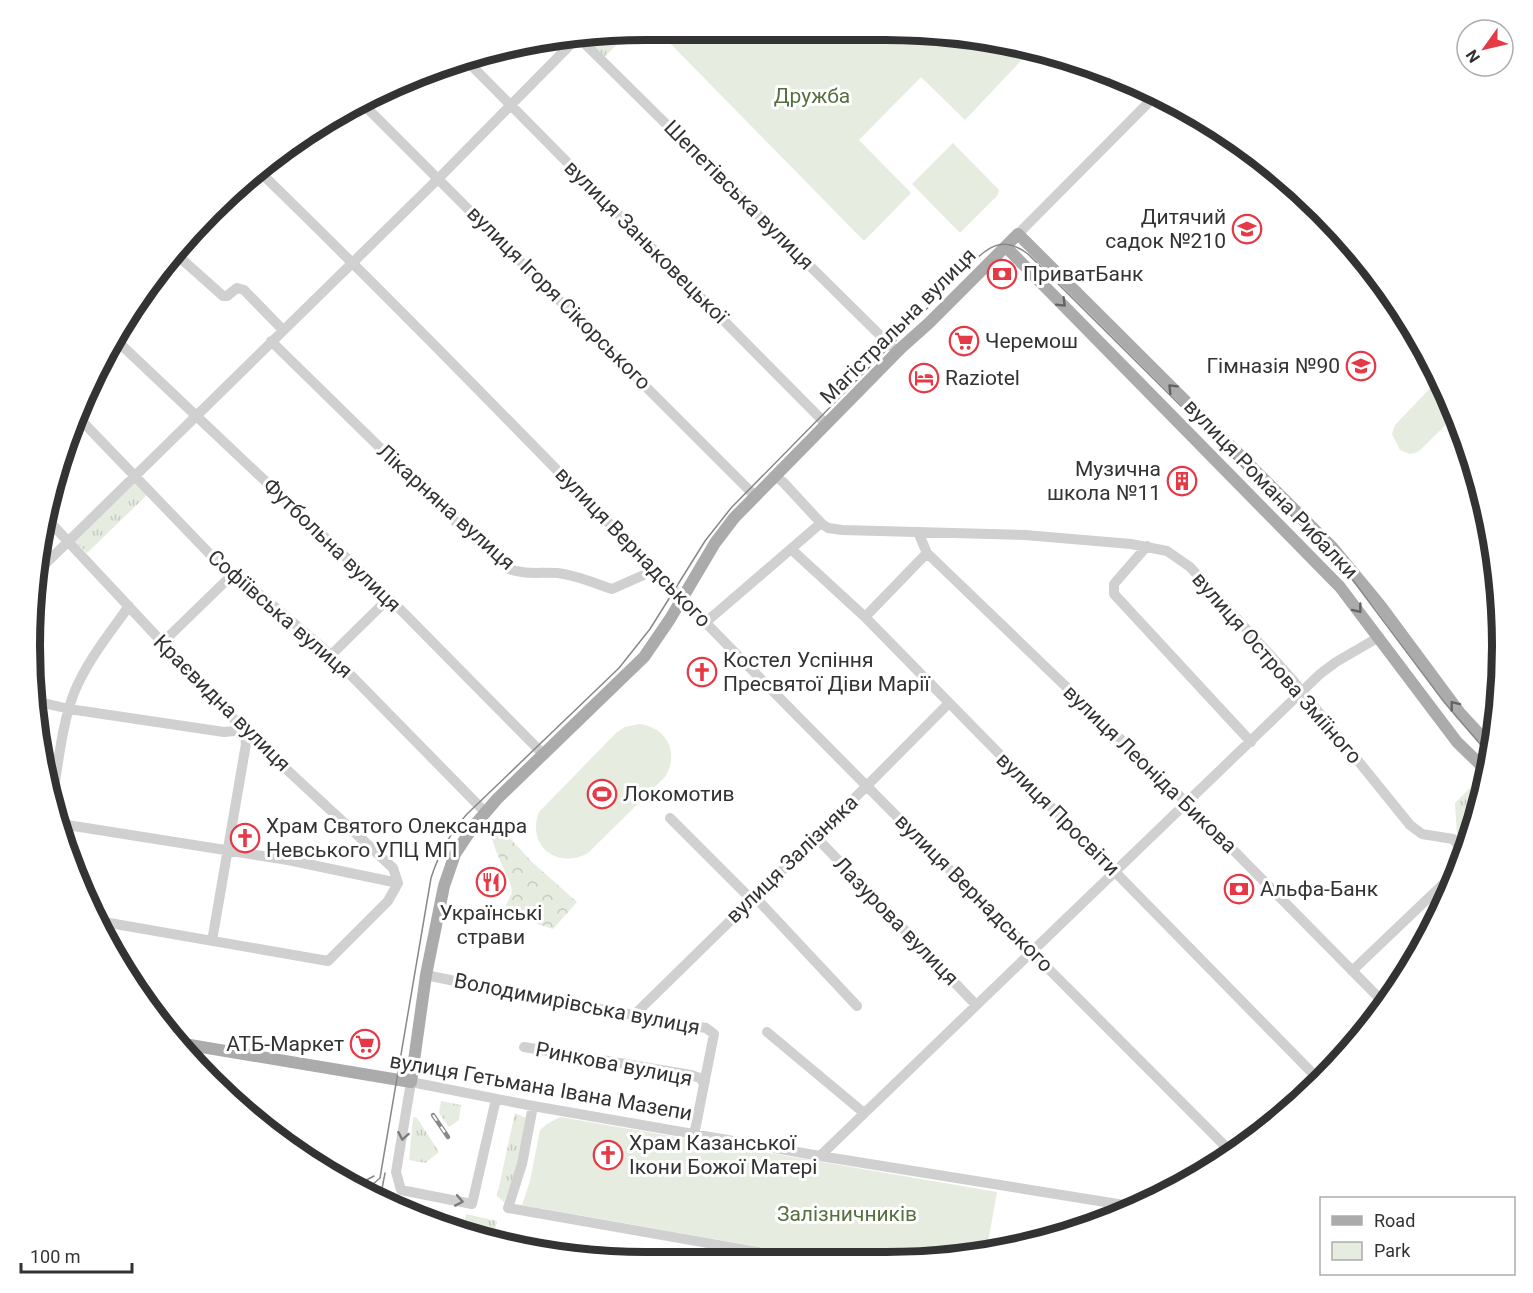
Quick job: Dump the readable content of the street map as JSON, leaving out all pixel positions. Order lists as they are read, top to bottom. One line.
{"streets":{"main road":["Магістральна вулиця","вулиця Романа Рибалки","вулиця Гетьмана Івана Мазепи"],"street":["Шепетівська вулиця","вулиця Заньковецької","вулиця Ігоря Сікорського","Лікарняна вулиця","Футбольна вулиця","вулиця Вернадського","Софіївська вулиця","вулиця Острова Зміїного","Краєвидна вулиця","вулиця Леоніда Бикова","вулиця Просвіти","вулиця Залізняка","Лазурова вулиця","Володимирівська вулиця","Ринкова вулиця"]},"crossings":[["Шепетівська вулиця","Магістральна вулиця"],["вулиця Заньковецької","Магістральна вулиця"],["вулиця Ігоря Сікорського","Магістральна вулиця"],["Магістральна вулиця","вулиця Романа Рибалки"],["Магістральна вулиця","Футбольна вулиця"],["Магістральна вулиця","вулиця Вернадського"],["Магістральна вулиця","Софіївська вулиця"],["Магістральна вулиця","Володимирівська вулиця"],["Магістральна вулиця","вулиця Гетьмана Івана Мазепи"],["Лікарняна вулиця","вулиця Вернадського"],["вулиця Вернадського","вулиця Залізняка"],["вулиця Острова Зміїного","вулиця Леоніда Бикова"],["вулиця Просвіти","вулиця Залізняка"],["вулиця Залізняка","Лазурова вулиця"],["вулиця Залізняка","Володимирівська вулиця"],["Володимирівська вулиця","Ринкова вулиця"]],"parks":["Дружба","Залізничників"],"places":{"school or university":["Дитячий садок №210","Гімназія №90"],"bank":["ПриватБанк","Альфа-Банк"],"supermarket":["Черемош","АТБ-Маркет"],"hotel":["Raziotel"],"building":["Музична школа №11"],"church":["Костел Успіння Пресвятої Діви Марії","Храм Святого Олександра Невського УПЦ МП","Храм Казанської Ікони Божої Матері"],"sports":["Локомотив"],"restaurant":["Українські страви"]},"legend":["Road","Park"],"scale_bar":"100 m","north":"bottom left"}
